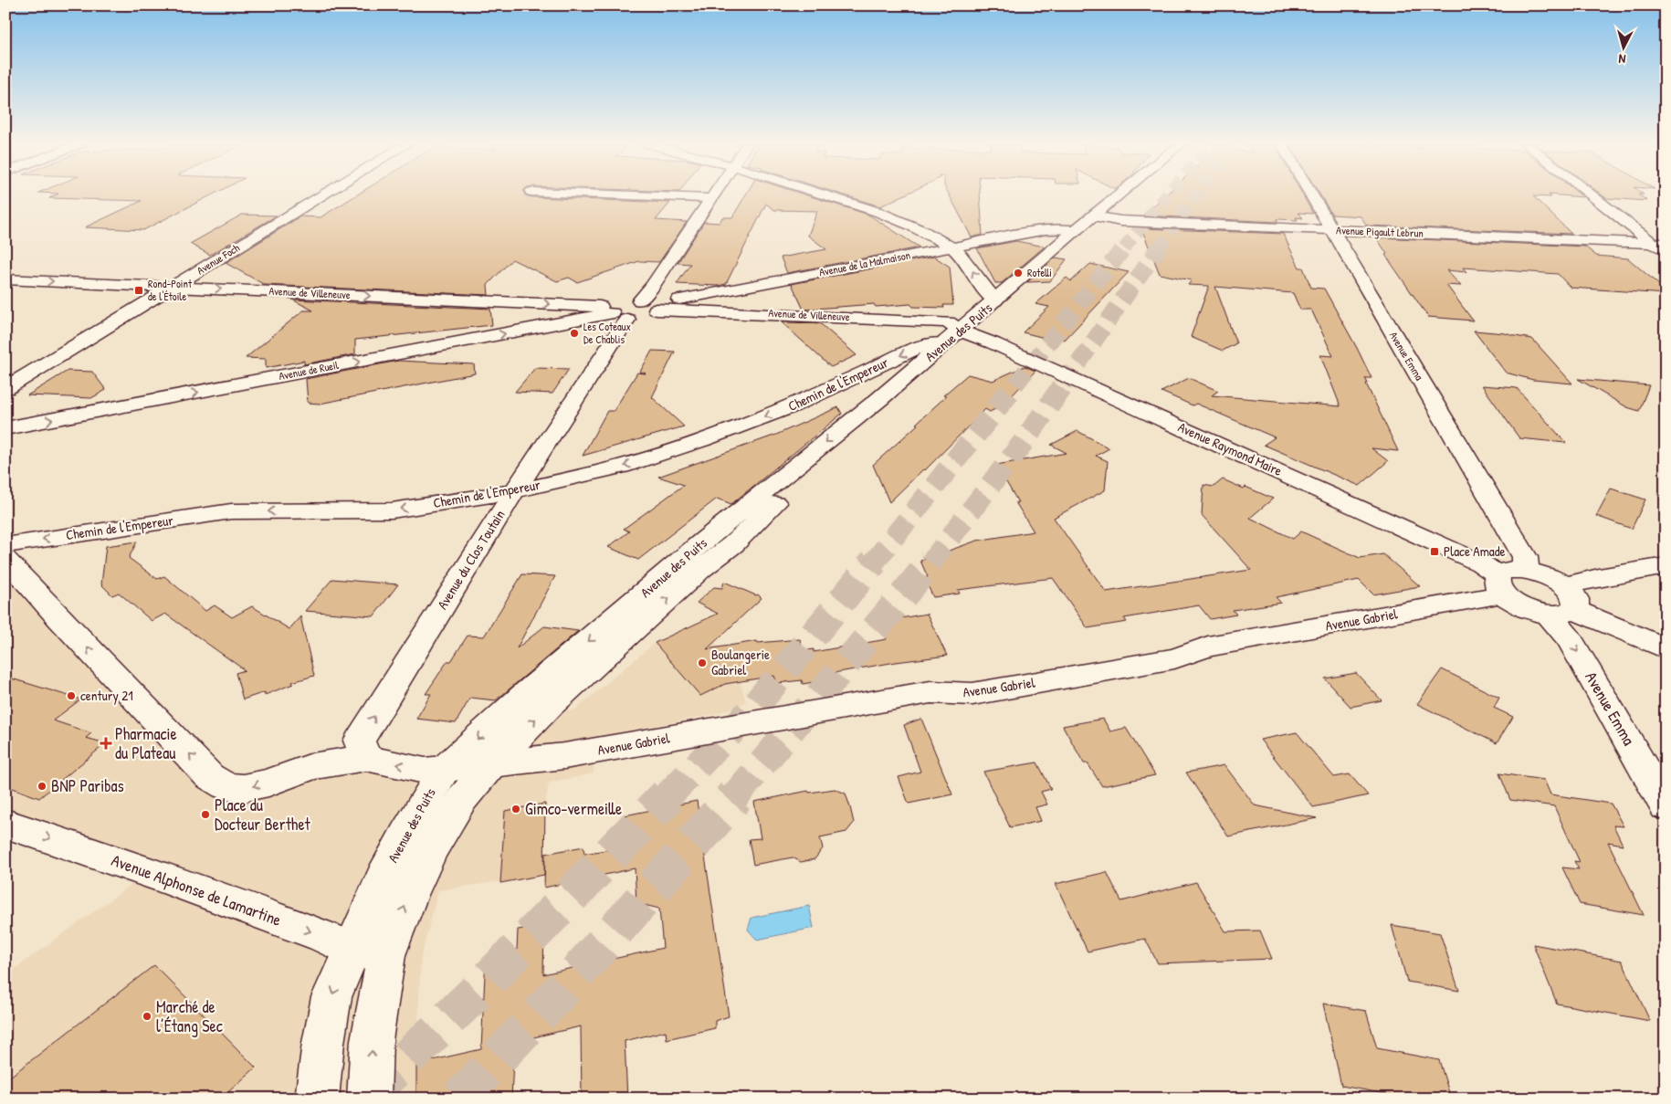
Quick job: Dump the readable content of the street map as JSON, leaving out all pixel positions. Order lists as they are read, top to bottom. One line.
{"streets":{"street":["Avenue Pigault Lebrun","Avenue Foch","Avenue de la Malmaison","Avenue de Villeneuve","Avenue des Puits","Avenue Emma","Avenue de Rueil","Chemin de l'Empereur","Avenue Raymond Maire","Avenue du Clos Toutain","Avenue Gabriel","Avenue Alphonse de Lamartine"]},"crossings":[["Avenue Pigault Lebrun","Avenue des Puits"],["Avenue Pigault Lebrun","Avenue Emma"],["Avenue Foch","Avenue de Villeneuve"],["Avenue de la Malmaison","Avenue de Villeneuve"],["Avenue de la Malmaison","Avenue des Puits"],["Avenue de Villeneuve","Avenue des Puits"],["Avenue de Villeneuve","Avenue de Rueil"],["Avenue de Villeneuve","Chemin de l'Empereur"],["Avenue de Villeneuve","Avenue Raymond Maire"],["Avenue de Villeneuve","Avenue du Clos Toutain"],["Avenue des Puits","Chemin de l'Empereur"],["Avenue des Puits","Avenue Raymond Maire"],["Avenue des Puits","Avenue Gabriel"],["Avenue des Puits","Avenue Alphonse de Lamartine"],["Avenue Emma","Avenue Raymond Maire"],["Avenue Emma","Avenue Gabriel"],["Avenue de Rueil","Avenue du Clos Toutain"],["Chemin de l'Empereur","Avenue Raymond Maire"],["Chemin de l'Empereur","Avenue du Clos Toutain"],["Avenue Raymond Maire","Avenue Gabriel"]],"one_way":["Avenue de Villeneuve","Avenue de Rueil","Chemin de l'Empereur","Avenue du Clos Toutain","Avenue Alphonse de Lamartine"],"places":{"other":["Rotelli","Les Coteaux De Chablis","Boulangerie Gabriel","century 21","BNP Paribas","Gimco-vermeille","Place du Docteur Berthet","Marché de l’Étang Sec"],"transit":["Rond-Point de l'Étoile","Place Amade"],"health":["Pharmacie du Plateau"]},"north":"bottom"}
